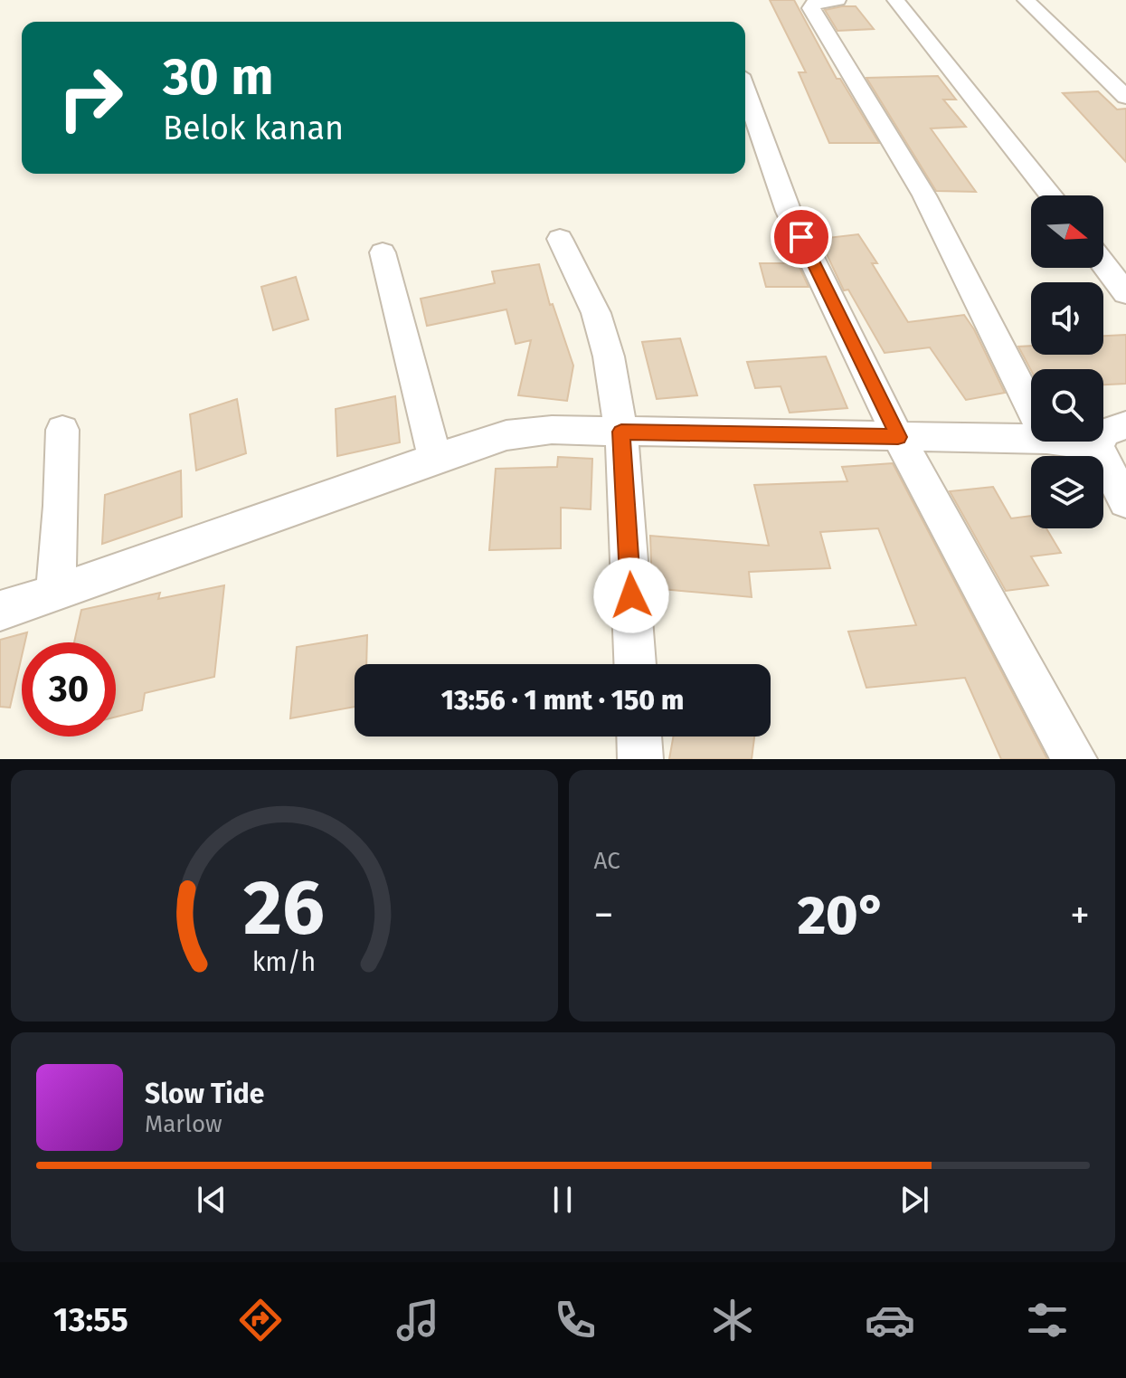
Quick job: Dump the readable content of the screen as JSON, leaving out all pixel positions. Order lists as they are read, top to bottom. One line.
{"north":"right","page":{"turn":["30 m","Belok kanan"],"limit":"30","trip":"13:56 · 1 mnt · 150 m","tile":"AC","heat":["−","20°","+"],"song":["Slow Tide","Marlow"],"tabs":"13:55","gauge":["26","km/h"]}}
